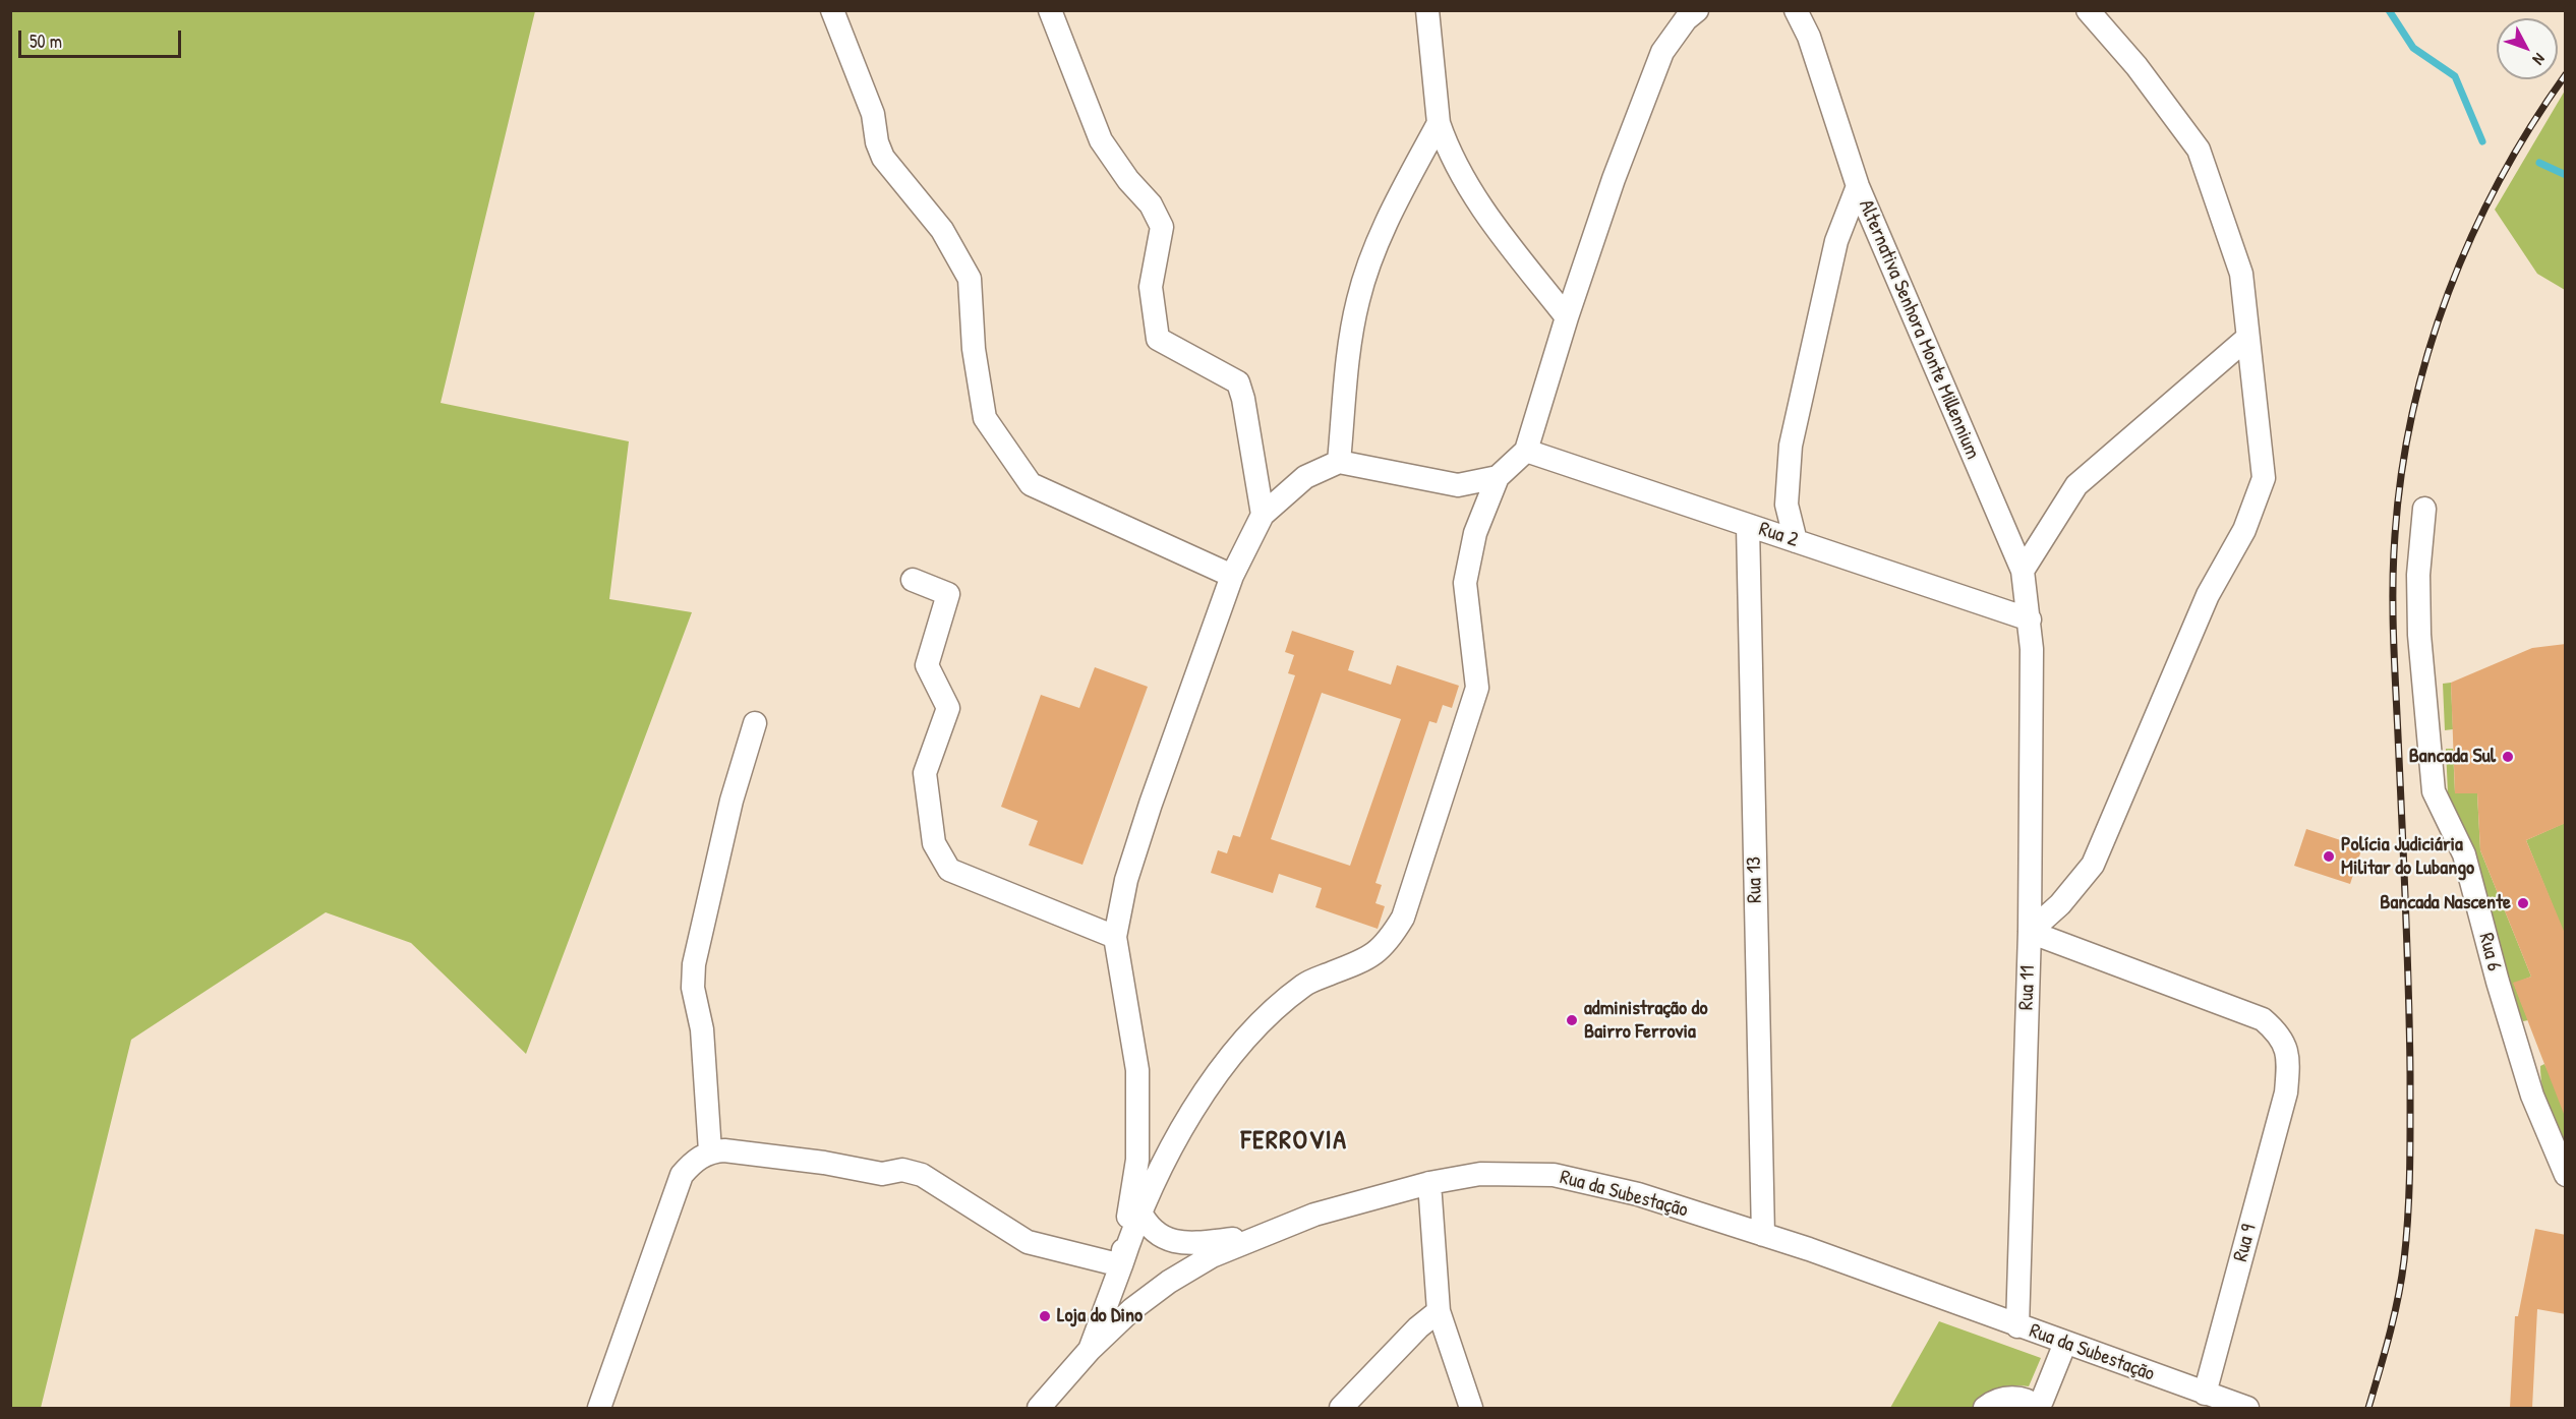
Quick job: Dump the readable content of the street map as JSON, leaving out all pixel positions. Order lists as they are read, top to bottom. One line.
{"streets":{"street":["Alternativa Senhora Monte Millennium","Rua 2","Rua 13","Rua 6","Rua 11","Rua da Subestação","Rua 9"]},"crossings":[["Alternativa Senhora Monte Millennium","Rua 2"],["Alternativa Senhora Monte Millennium","Rua 11"],["Rua 2","Rua 13"],["Rua 13","Rua da Subestação"],["Rua 11","Rua da Subestação"],["Rua 11","Rua 9"],["Rua da Subestação","Rua 9"]],"districts":["FERROVIA"],"places":["Bancada Sul","Polícia Judiciária Militar do Lubango","Bancada Nascente","administração do Bairro Ferrovia","Loja do Dino"],"scale_bar":"50 m","north":"bottom right"}
